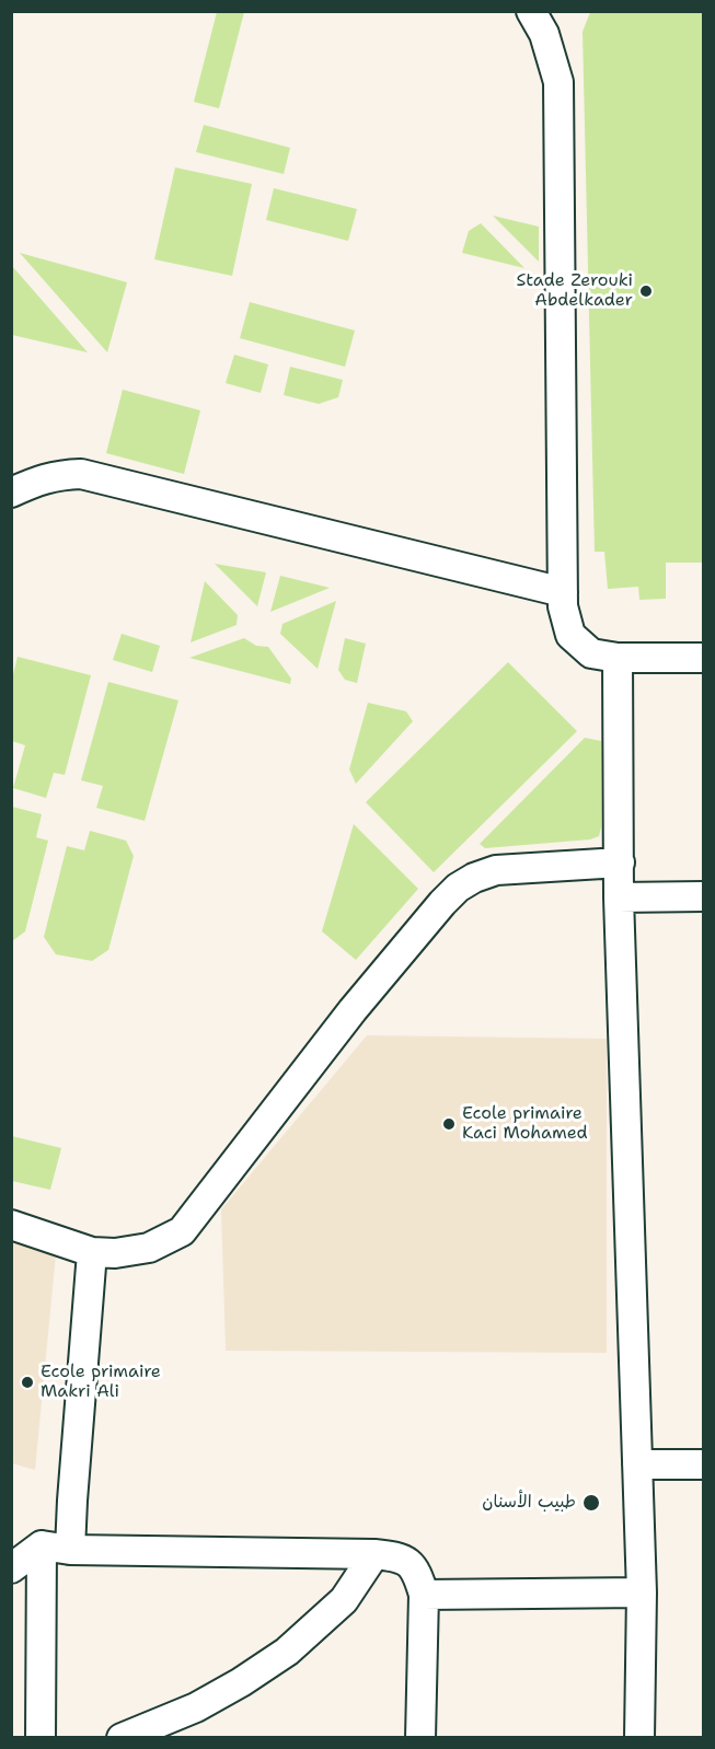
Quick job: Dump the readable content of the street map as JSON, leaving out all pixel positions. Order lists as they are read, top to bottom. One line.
{"places":["Stade Zerouki Abdelkader","Ecole primaire Kaci Mohamed","Ecole primaire Makri Ali","طبيب الأسنان"]}
